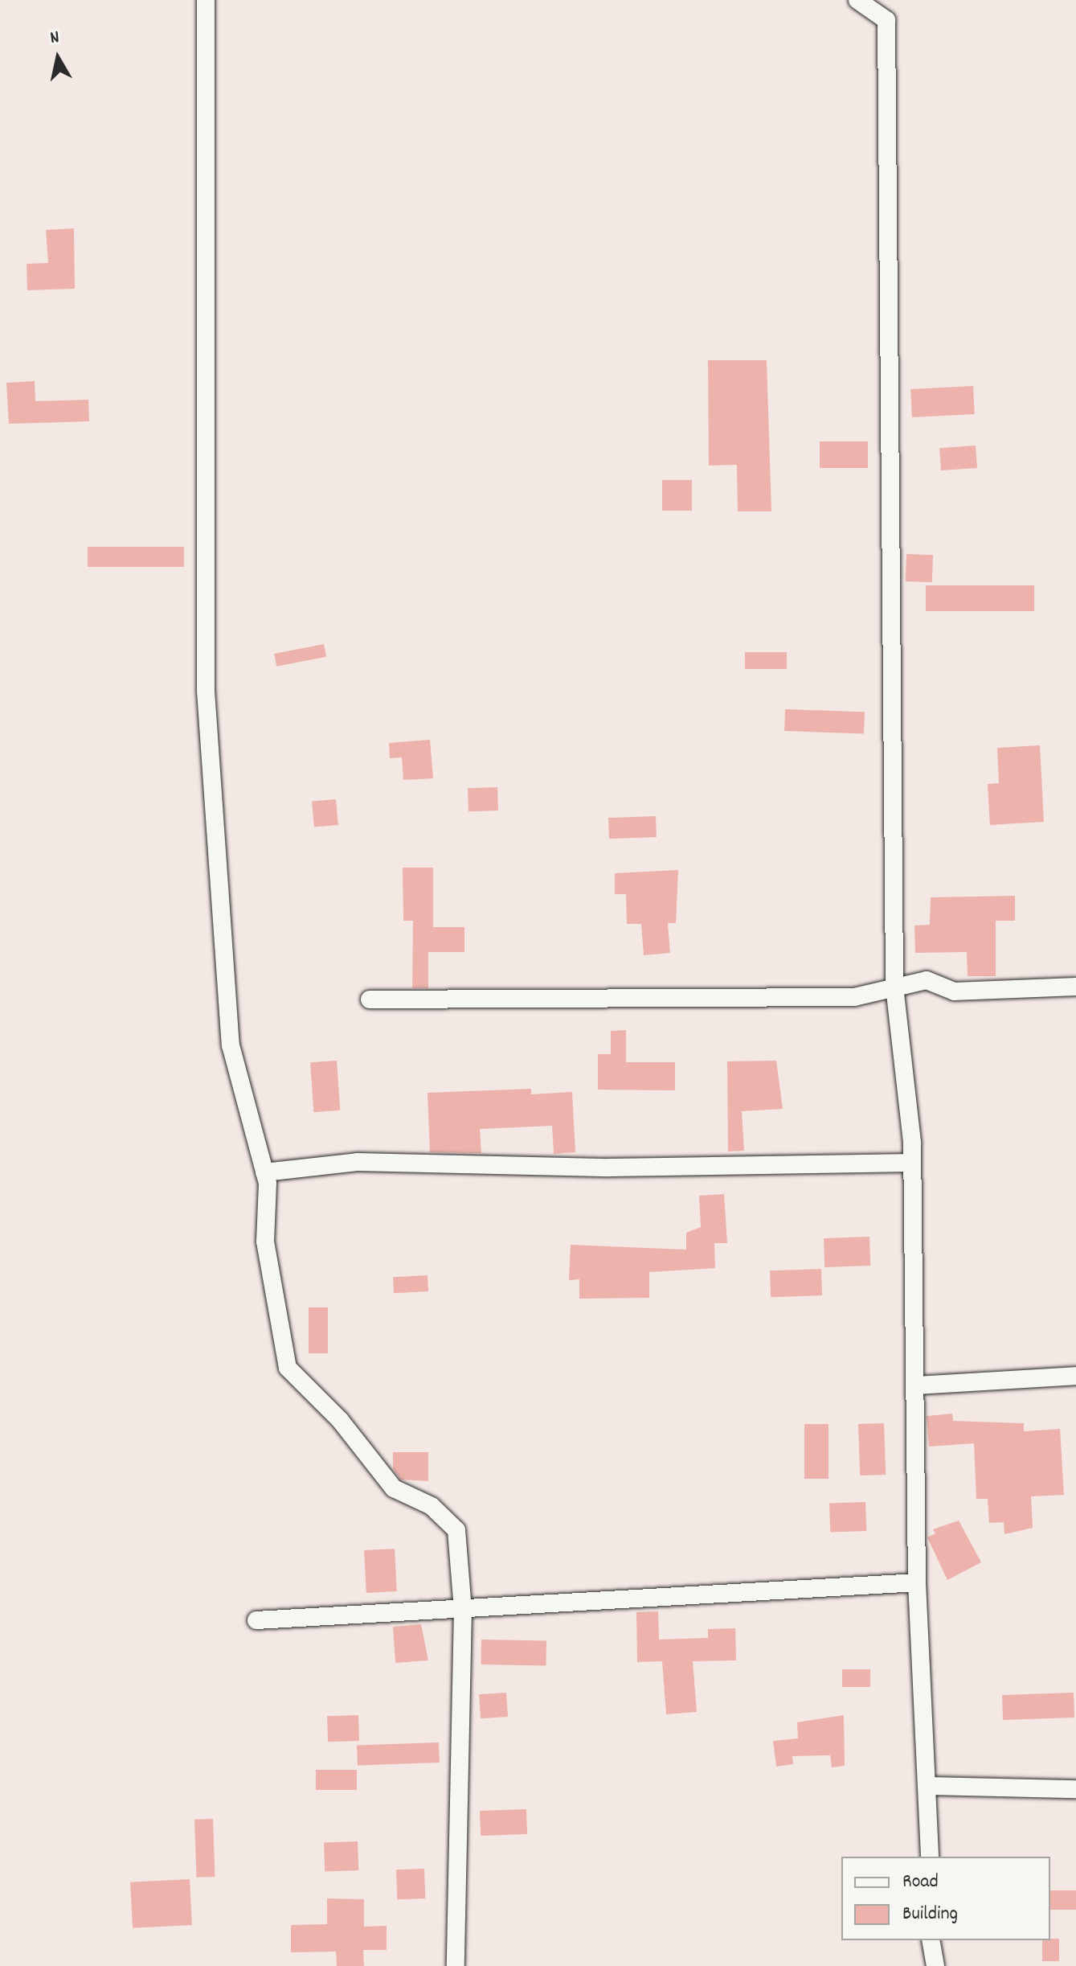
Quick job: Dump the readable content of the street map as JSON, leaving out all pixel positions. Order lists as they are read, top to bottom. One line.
{"legend":["Road","Building"],"north":"top"}
